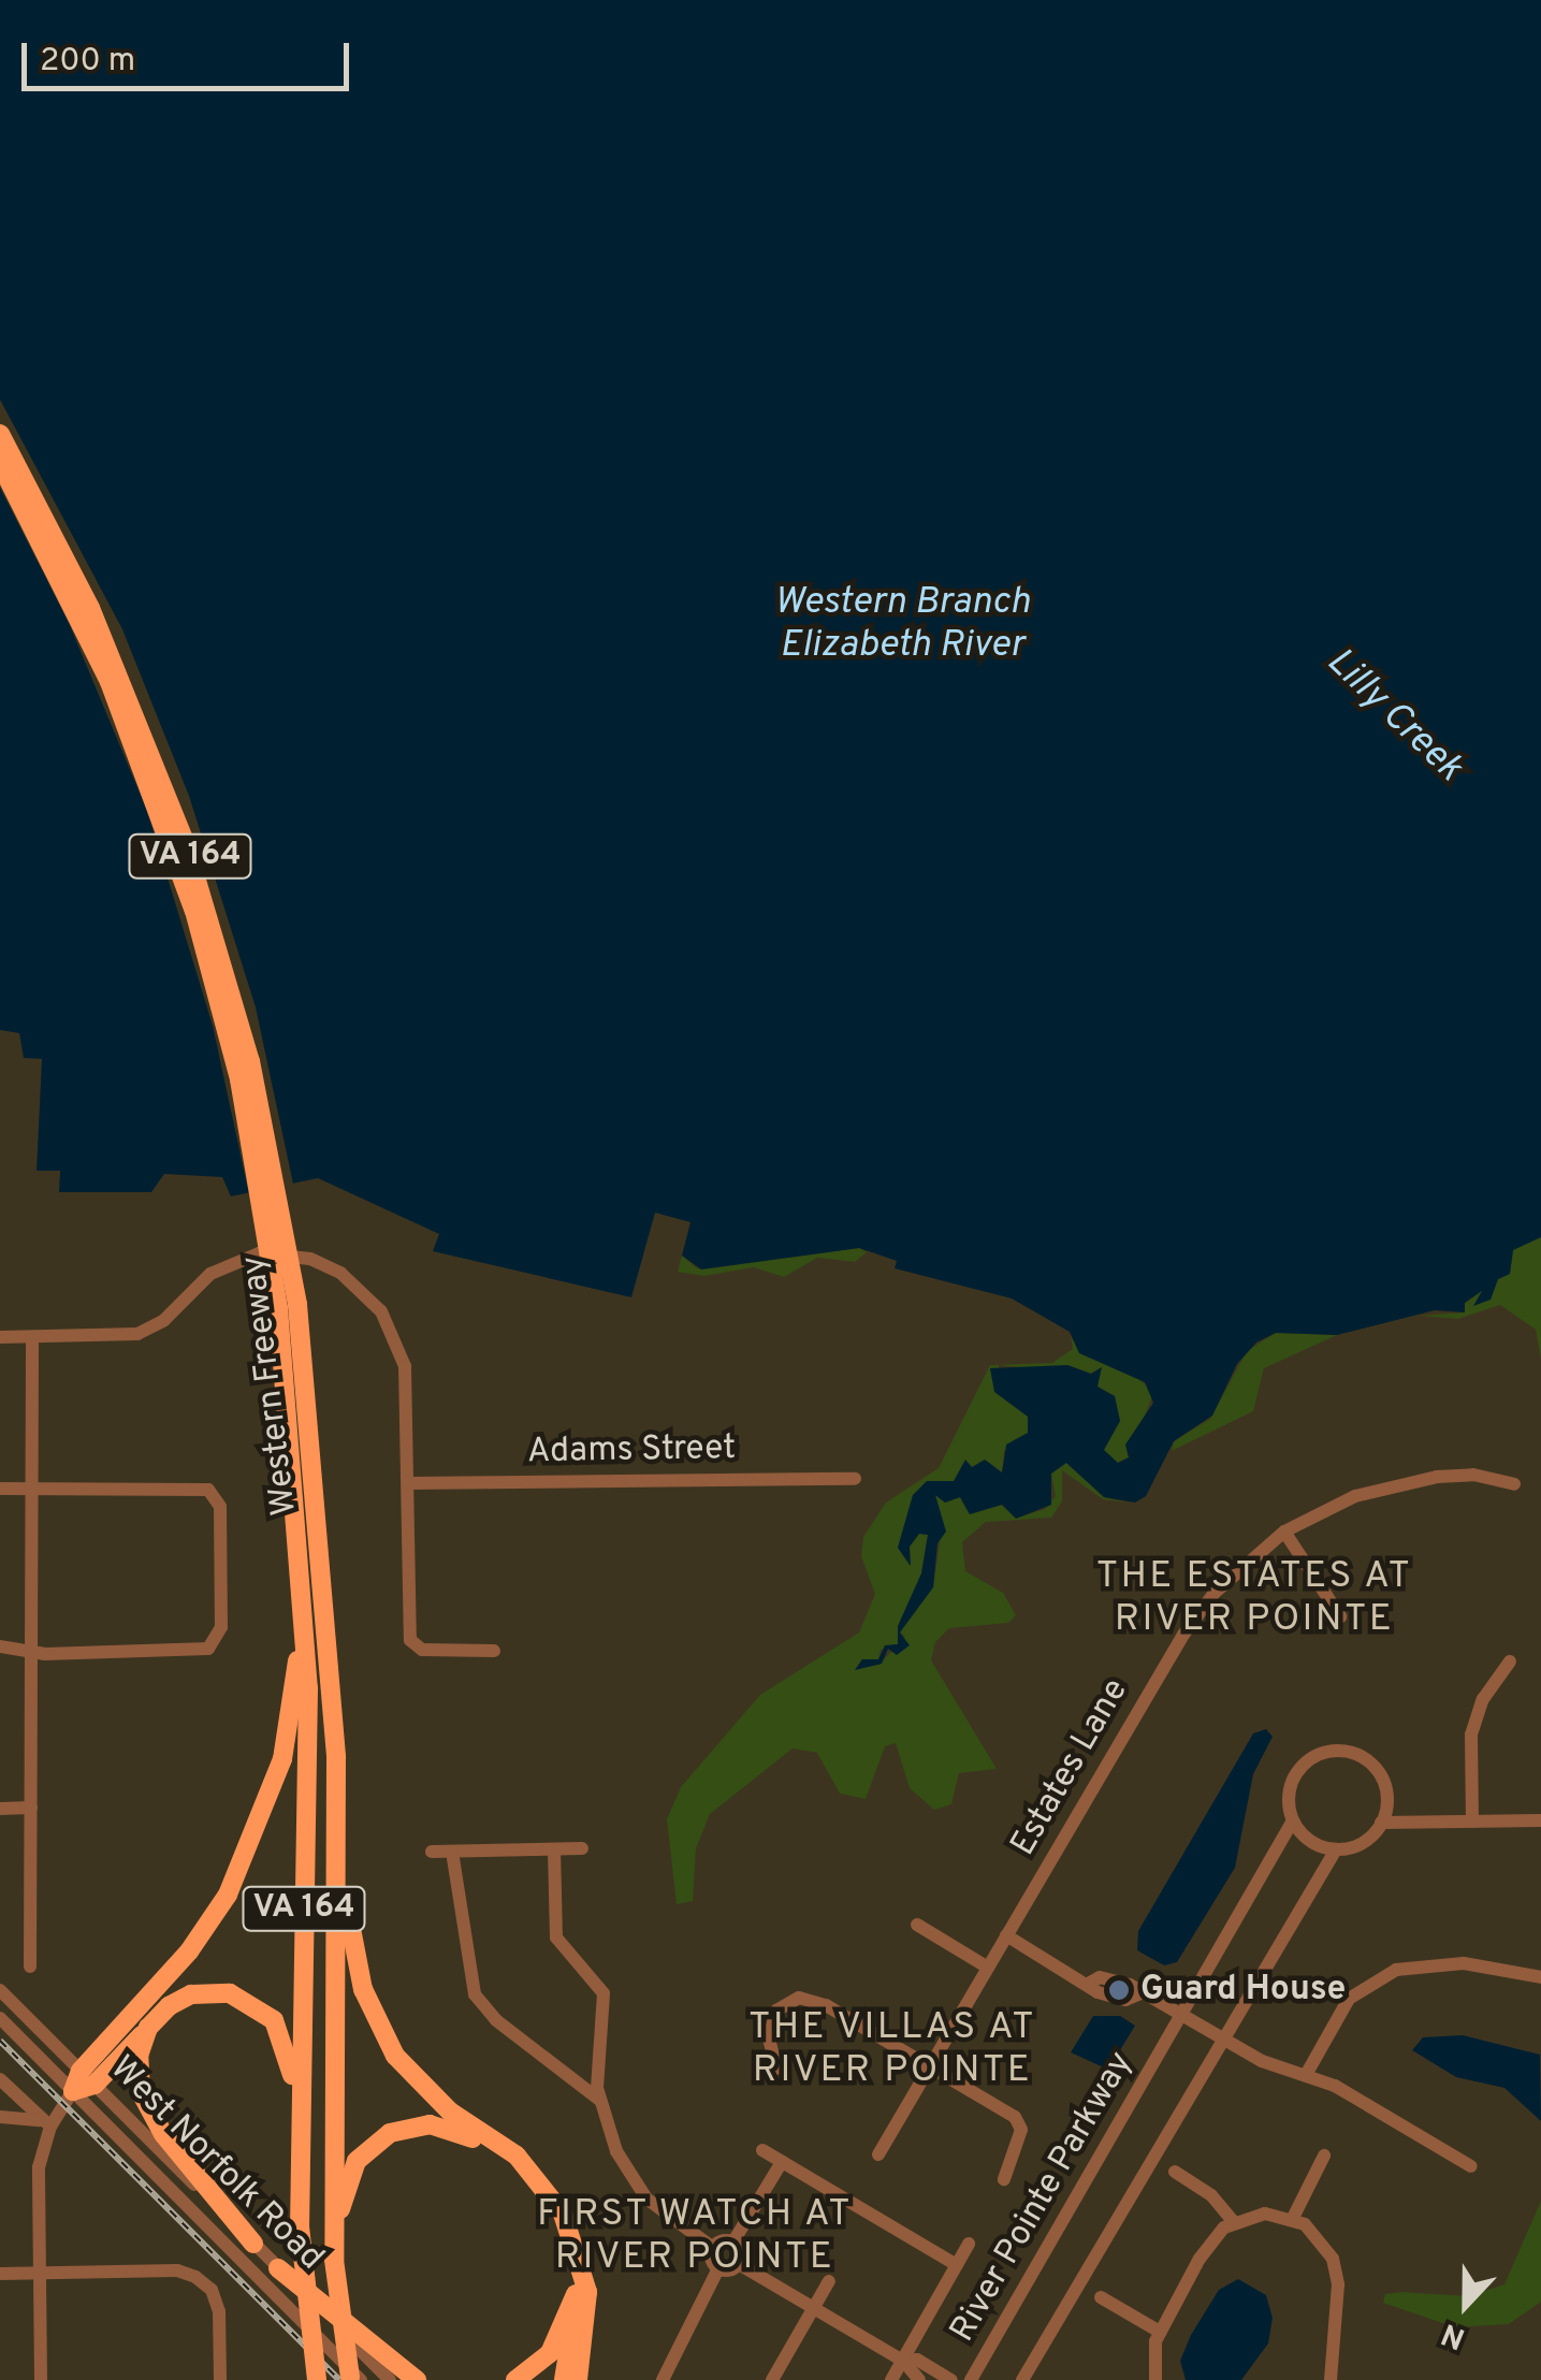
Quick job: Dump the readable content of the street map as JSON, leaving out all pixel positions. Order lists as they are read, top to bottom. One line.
{"streets":{"highway":["VA 164","Western Freeway"],"street":["Adams Street","Estates Lane","West Norfolk Road","River Pointe Parkway"]},"districts":["THE ESTATES AT RIVER POINTE","THE VILLAS AT RIVER POINTE","FIRST WATCH AT RIVER POINTE"],"water":["Western Branch Elizabeth River","Lilly Creek"],"places":["Guard House"],"scale_bar":"200 m","north":"bottom"}
